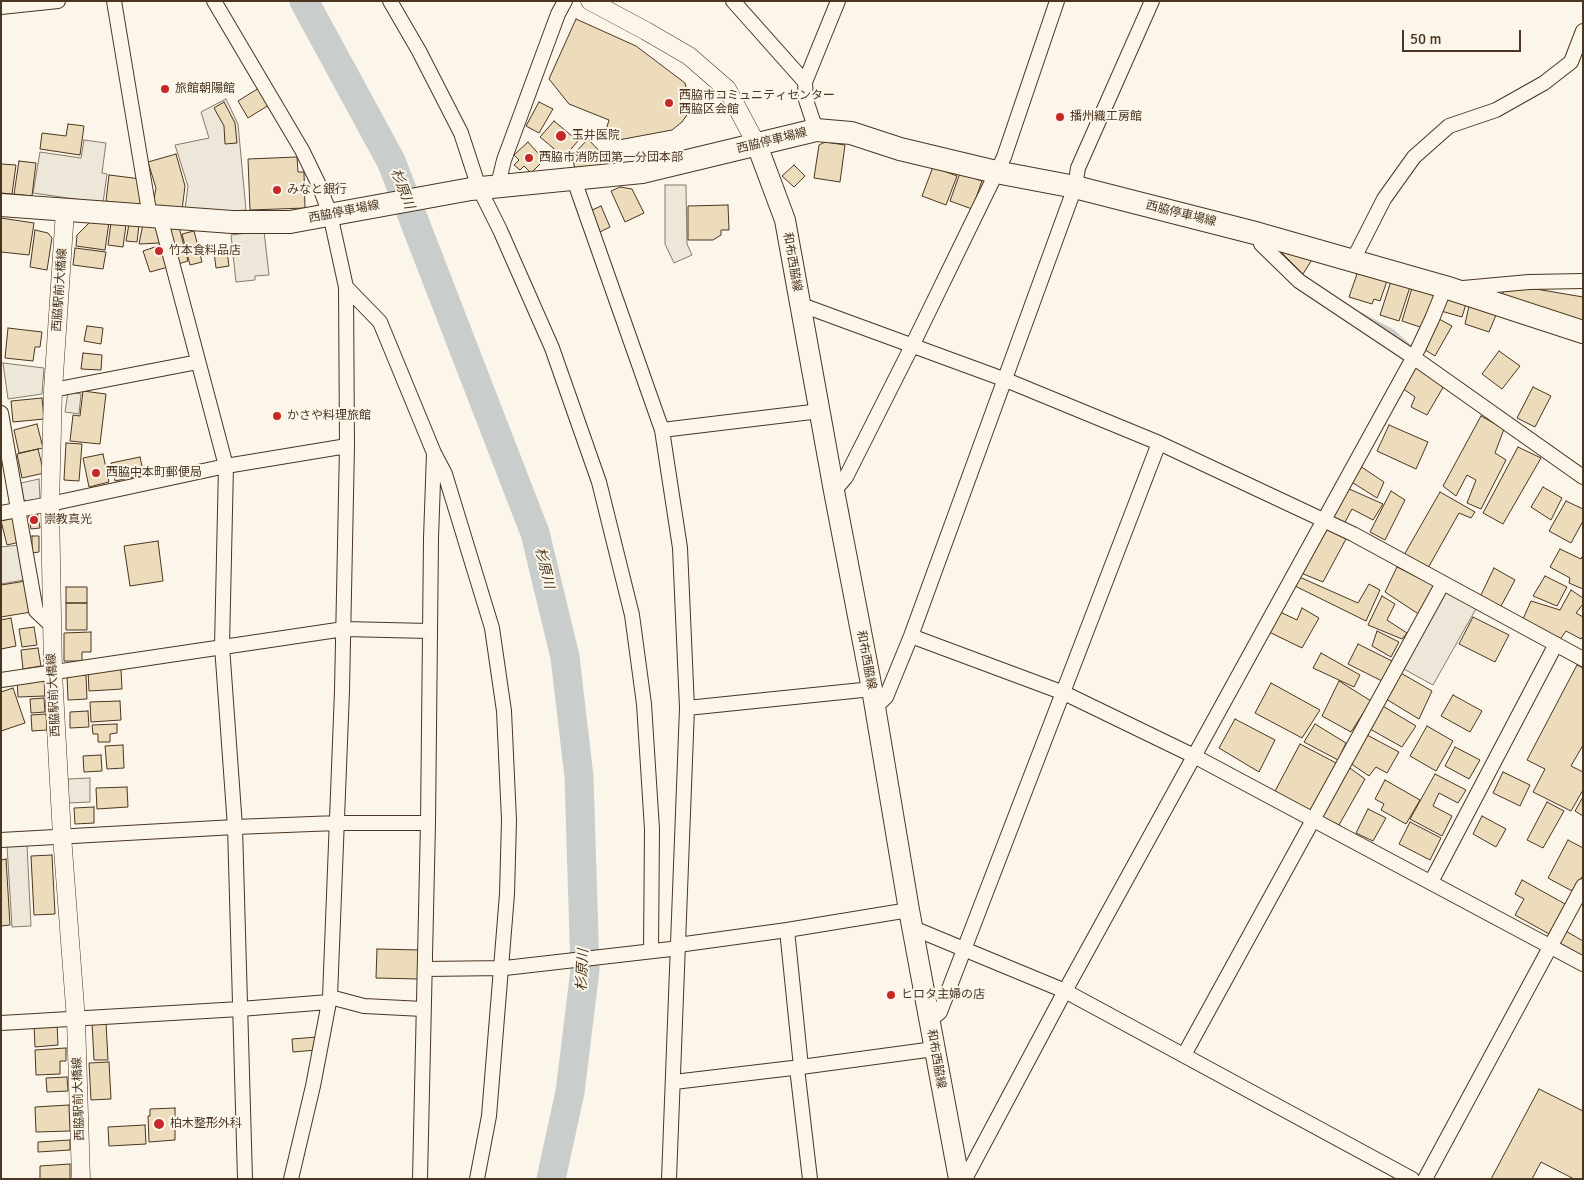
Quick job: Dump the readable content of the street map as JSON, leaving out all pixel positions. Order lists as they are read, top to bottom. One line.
{"streets":{"main road":["西脇停車場線","和布西脇線"],"street":["西脇駅前大橋線"]},"crossings":[["西脇停車場線","和布西脇線"],["西脇停車場線","西脇駅前大橋線"]],"water":["杉原川"],"places":["旅館朝陽館","西脇市コミュニティセンター 西脇区会館","播州織工房館","玉井医院","西脇市消防団第一分団本部","みなと銀行","竹本食料品店","かさや料理旅館","西脇中本町郵便局","崇教真光","ヒロタ主婦の店","柏木整形外科"],"scale_bar":"50 m"}
